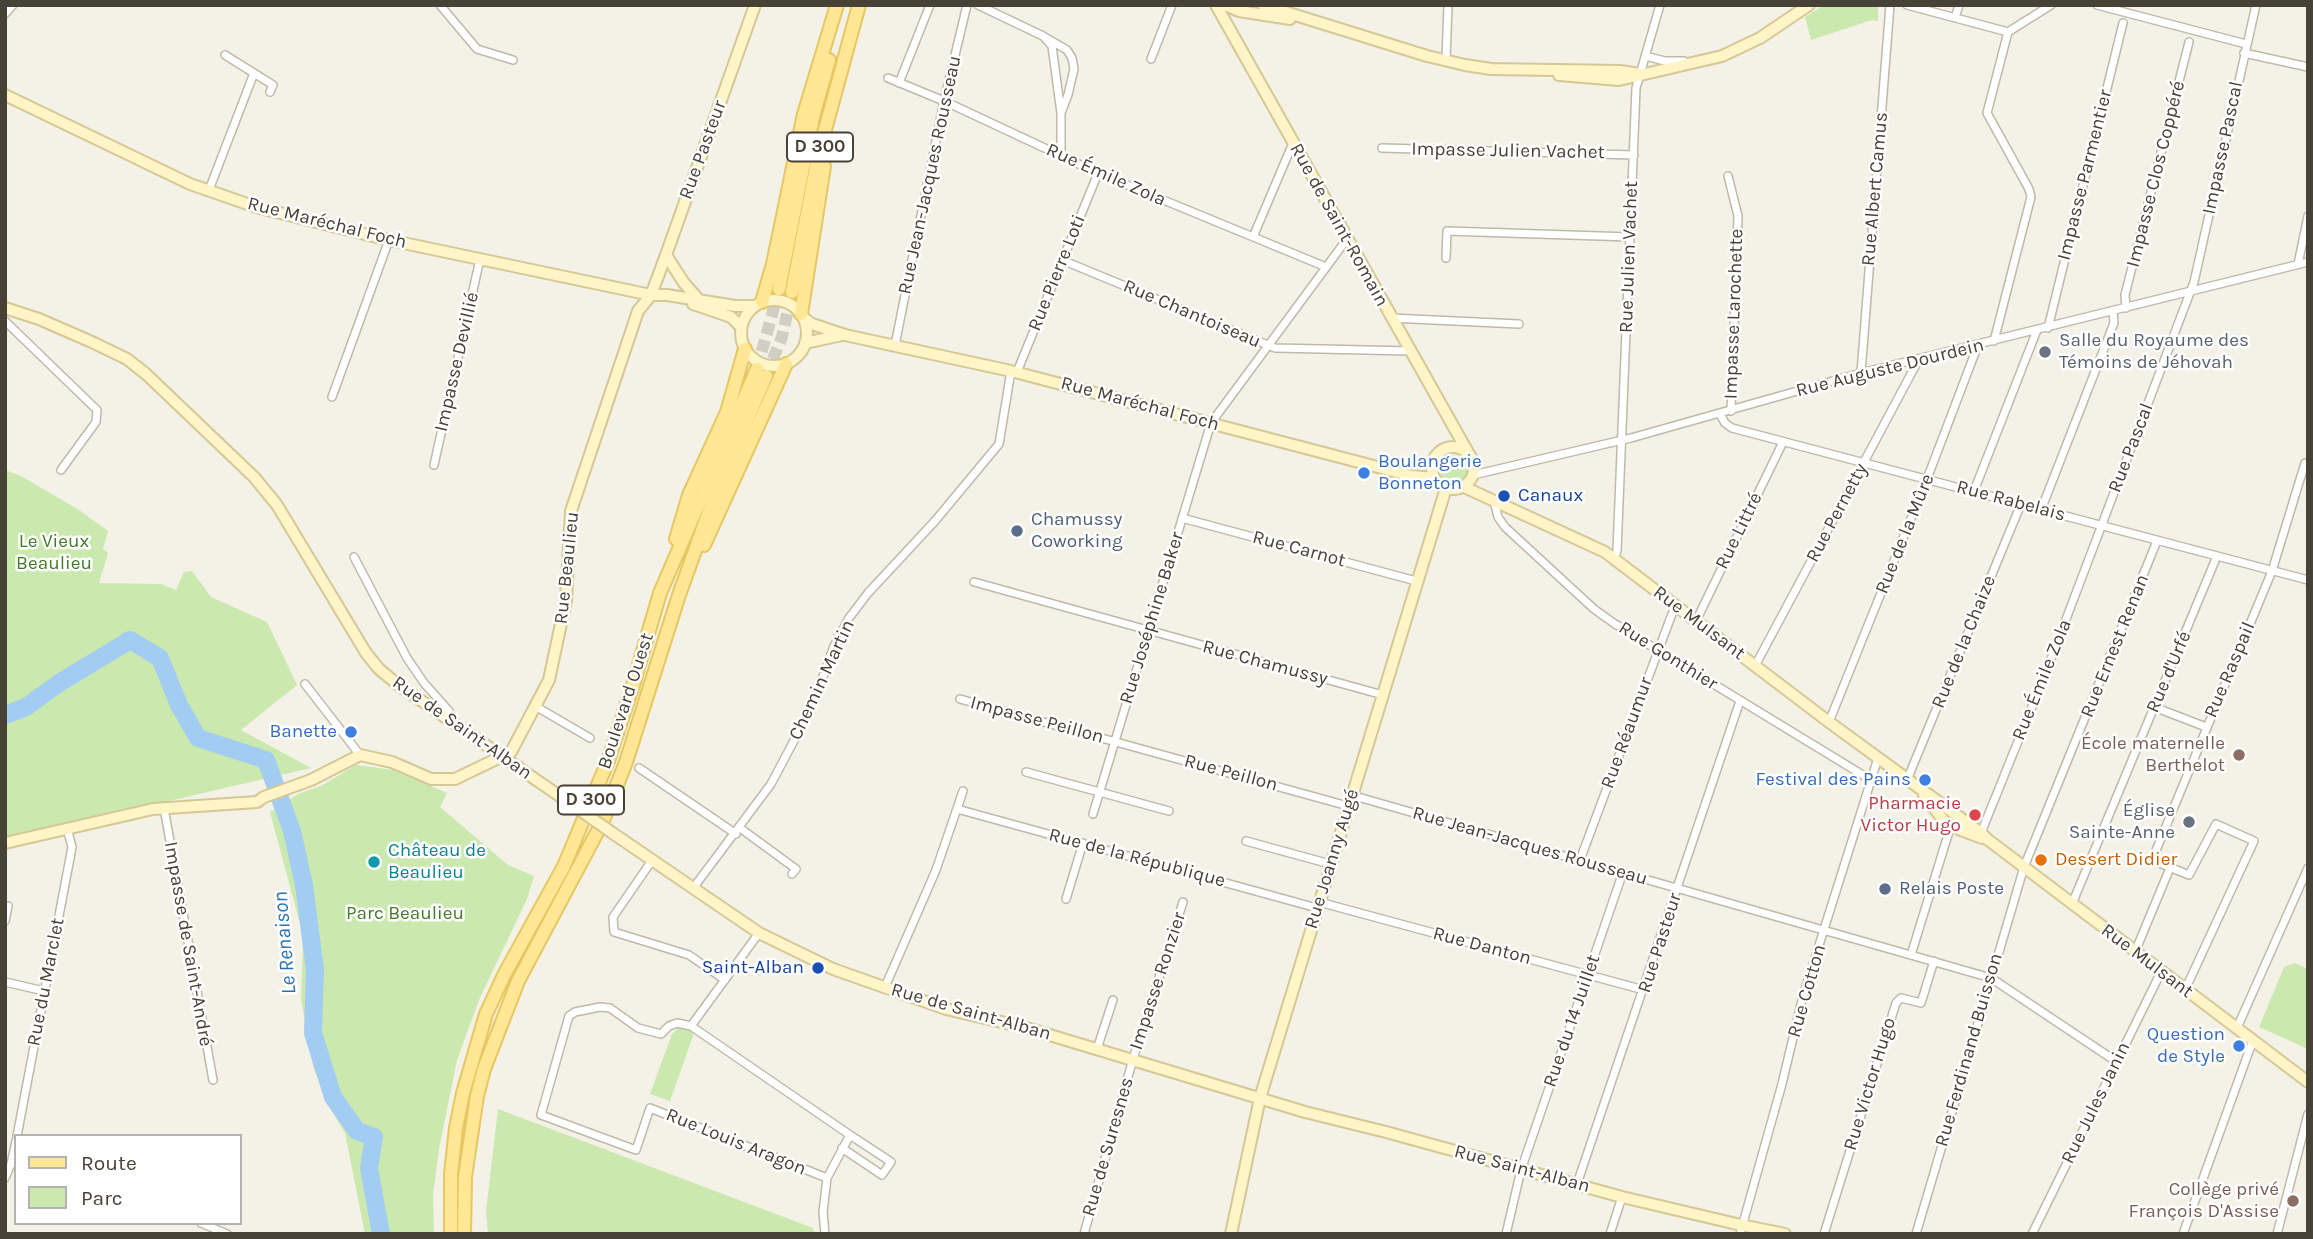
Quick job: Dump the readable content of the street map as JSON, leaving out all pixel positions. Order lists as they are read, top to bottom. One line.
{"streets":{"main road":["D 300","Boulevard Ouest"],"street":["Impasse Pascal","Rue Pasteur","Impasse Julien Vachet","Impasse Clos Coppéré","Rue Jean-Jacques Rousseau","Rue Émile Zola","Impasse Parmentier","Rue Albert Camus","Rue Maréchal Foch","Rue de Saint-Romain","Rue Julien Vachet","Rue Pierre Loti","Rue Chantoiseau","Impasse Larochette","Impasse Devillié","Rue Auguste Dourdein","Rue Pascal","Rue Rabelais","Rue Pernetty","Rue Littré","Rue de la Mûre","Rue Carnot","Rue Beaulieu","Rue Joséphine Baker","Rue Mulsant","Rue de la Chaize","Rue Ernest Renan","Rue Gonthier","Rue Chamussy","Rue Raspail","Rue d'Urfé","Chemin Martin","Impasse Peillon","Rue de Saint-Alban","Rue Réaumur","Rue Peillon","Rue de la République","Rue Joanny Augé","Impasse de Saint-André","Rue Danton","Impasse Ronzier","Rue du Marclet","Rue Cotton","Rue du 14 Juillet","Rue Ferdinand Buisson","Rue Victor Hugo","Rue Jules Janin","Rue Louis Aragon","Rue de Suresnes","Rue Saint-Alban"]},"crossings":[["Impasse Pascal","Rue Auguste Dourdein"],["Impasse Pascal","Rue Pascal"],["Rue Pasteur","Rue Jean-Jacques Rousseau"],["Rue Pasteur","Rue Maréchal Foch"],["Rue Pasteur","Rue Beaulieu"],["Rue Pasteur","Rue Gonthier"],["Rue Pasteur","Rue Danton"],["Rue Pasteur","Rue Saint-Alban"],["Impasse Julien Vachet","Rue Julien Vachet"],["Impasse Clos Coppéré","Rue Auguste Dourdein"],["Rue Jean-Jacques Rousseau","Rue Émile Zola"],["Rue Jean-Jacques Rousseau","Rue Maréchal Foch"],["Rue Jean-Jacques Rousseau","Rue Réaumur"],["Rue Jean-Jacques Rousseau","Rue Peillon"],["Rue Jean-Jacques Rousseau","Rue Joanny Augé"],["Rue Jean-Jacques Rousseau","Rue Cotton"],["Rue Jean-Jacques Rousseau","Rue du 14 Juillet"],["Rue Jean-Jacques Rousseau","Rue Ferdinand Buisson"],["Rue Jean-Jacques Rousseau","Rue Victor Hugo"],["Rue Jean-Jacques Rousseau","Rue Jules Janin"],["Rue Émile Zola","Rue Pierre Loti"],["Rue Émile Zola","Rue Pascal"],["Rue Émile Zola","Rue Rabelais"],["Rue Émile Zola","Rue Joséphine Baker"],["Rue Émile Zola","Rue Mulsant"],["Impasse Parmentier","Rue Auguste Dourdein"],["Rue Albert Camus","Rue Auguste Dourdein"],["Rue Maréchal Foch","Rue de Saint-Romain"],["Rue Maréchal Foch","Rue Pierre Loti"],["Rue Maréchal Foch","Impasse Devillié"],["Rue Maréchal Foch","Rue Auguste Dourdein"],["Rue Maréchal Foch","Rue Beaulieu"],["Rue Maréchal Foch","Rue Joséphine Baker"],["Rue Maréchal Foch","Rue Mulsant"],["Rue Maréchal Foch","Chemin Martin"],["Rue Maréchal Foch","Rue Joanny Augé"],["Rue de Saint-Romain","Rue Chantoiseau"],["Rue de Saint-Romain","Rue Auguste Dourdein"],["Rue de Saint-Romain","Rue Joséphine Baker"],["Rue de Saint-Romain","Rue Mulsant"],["Rue de Saint-Romain","Rue Joanny Augé"],["Rue Julien Vachet","Rue Auguste Dourdein"],["Rue Julien Vachet","Rue Mulsant"],["Rue Pierre Loti","Rue Chantoiseau"],["Rue Pierre Loti","Chemin Martin"],["Rue Chantoiseau","Rue Joséphine Baker"],["Impasse Larochette","Rue Auguste Dourdein"],["Rue Auguste Dourdein","Rue Pascal"],["Rue Auguste Dourdein","Rue Rabelais"],["Rue Auguste Dourdein","Rue Pernetty"],["Rue Auguste Dourdein","Rue de la Mûre"],["Rue Auguste Dourdein","Rue Mulsant"],["Rue Auguste Dourdein","Rue Joanny Augé"],["Rue Pascal","Rue Rabelais"],["Rue Rabelais","Rue Pernetty"],["Rue Rabelais","Rue Littré"],["Rue Rabelais","Rue de la Mûre"],["Rue Rabelais","Rue de la Chaize"],["Rue Rabelais","Rue Ernest Renan"],["Rue Rabelais","Rue Raspail"],["Rue Rabelais","Rue d'Urfé"],["Rue Pernetty","Rue Mulsant"],["Rue Littré","Rue Mulsant"],["Rue de la Mûre","Rue Mulsant"],["Rue Carnot","Rue Joséphine Baker"],["Rue Carnot","Rue Joanny Augé"],["Rue Beaulieu","Rue de Saint-Alban"],["Rue Joséphine Baker","Rue Chamussy"],["Rue Joséphine Baker","Impasse Peillon"],["Rue Joséphine Baker","Rue Peillon"],["Rue Mulsant","Rue de la Chaize"],["Rue Mulsant","Rue Ernest Renan"],["Rue Mulsant","Rue Gonthier"],["Rue Mulsant","Rue d'Urfé"],["Rue Mulsant","Rue Réaumur"],["Rue Mulsant","Rue Joanny Augé"],["Rue Mulsant","Rue Cotton"],["Rue Mulsant","Rue Ferdinand Buisson"],["Rue Mulsant","Rue Jules Janin"],["Rue Ernest Renan","Rue Ferdinand Buisson"],["Rue Gonthier","Rue Réaumur"],["Rue Gonthier","Rue Cotton"],["Rue Chamussy","Rue Joanny Augé"],["Chemin Martin","Rue de Saint-Alban"],["Impasse Peillon","Rue Peillon"],["Rue de Saint-Alban","Rue Joanny Augé"],["Rue de Saint-Alban","Impasse Ronzier"],["Rue de Saint-Alban","Rue de Suresnes"],["Rue de Saint-Alban","Rue Saint-Alban"],["Rue Peillon","Rue Joanny Augé"],["Rue de la République","Rue Joanny Augé"],["Rue de la République","Rue Danton"],["Rue Joanny Augé","Rue Danton"],["Rue Joanny Augé","Rue Saint-Alban"],["Rue Danton","Rue du 14 Juillet"],["Impasse Ronzier","Rue de Suresnes"],["Rue Cotton","Rue Saint-Alban"],["Rue du 14 Juillet","Rue Saint-Alban"]],"water":["Le Renaison"],"parks":["Le Vieux Beaulieu","Parc Beaulieu"],"places":["Salle du Royaume des Témoins de Jéhovah","Boulangerie Bonneton","Canaux","Chamussy Coworking","Banette","École maternelle Berthelot","Festival des Pains","Pharmacie Victor Hugo","Église Sainte-Anne","Dessert Didier","Château de Beaulieu","Relais Poste","Saint-Alban","Question de Style","Collège privé François D'Assise"],"legend":["Route","Parc"]}
